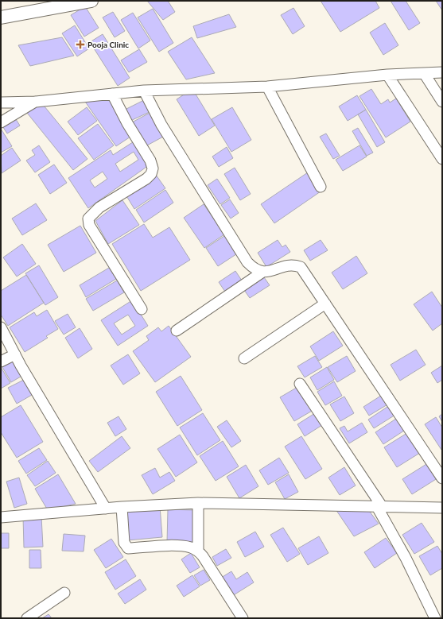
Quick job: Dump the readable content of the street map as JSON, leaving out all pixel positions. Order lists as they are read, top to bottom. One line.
{"places":{"health":["Pooja Clinic"]}}
